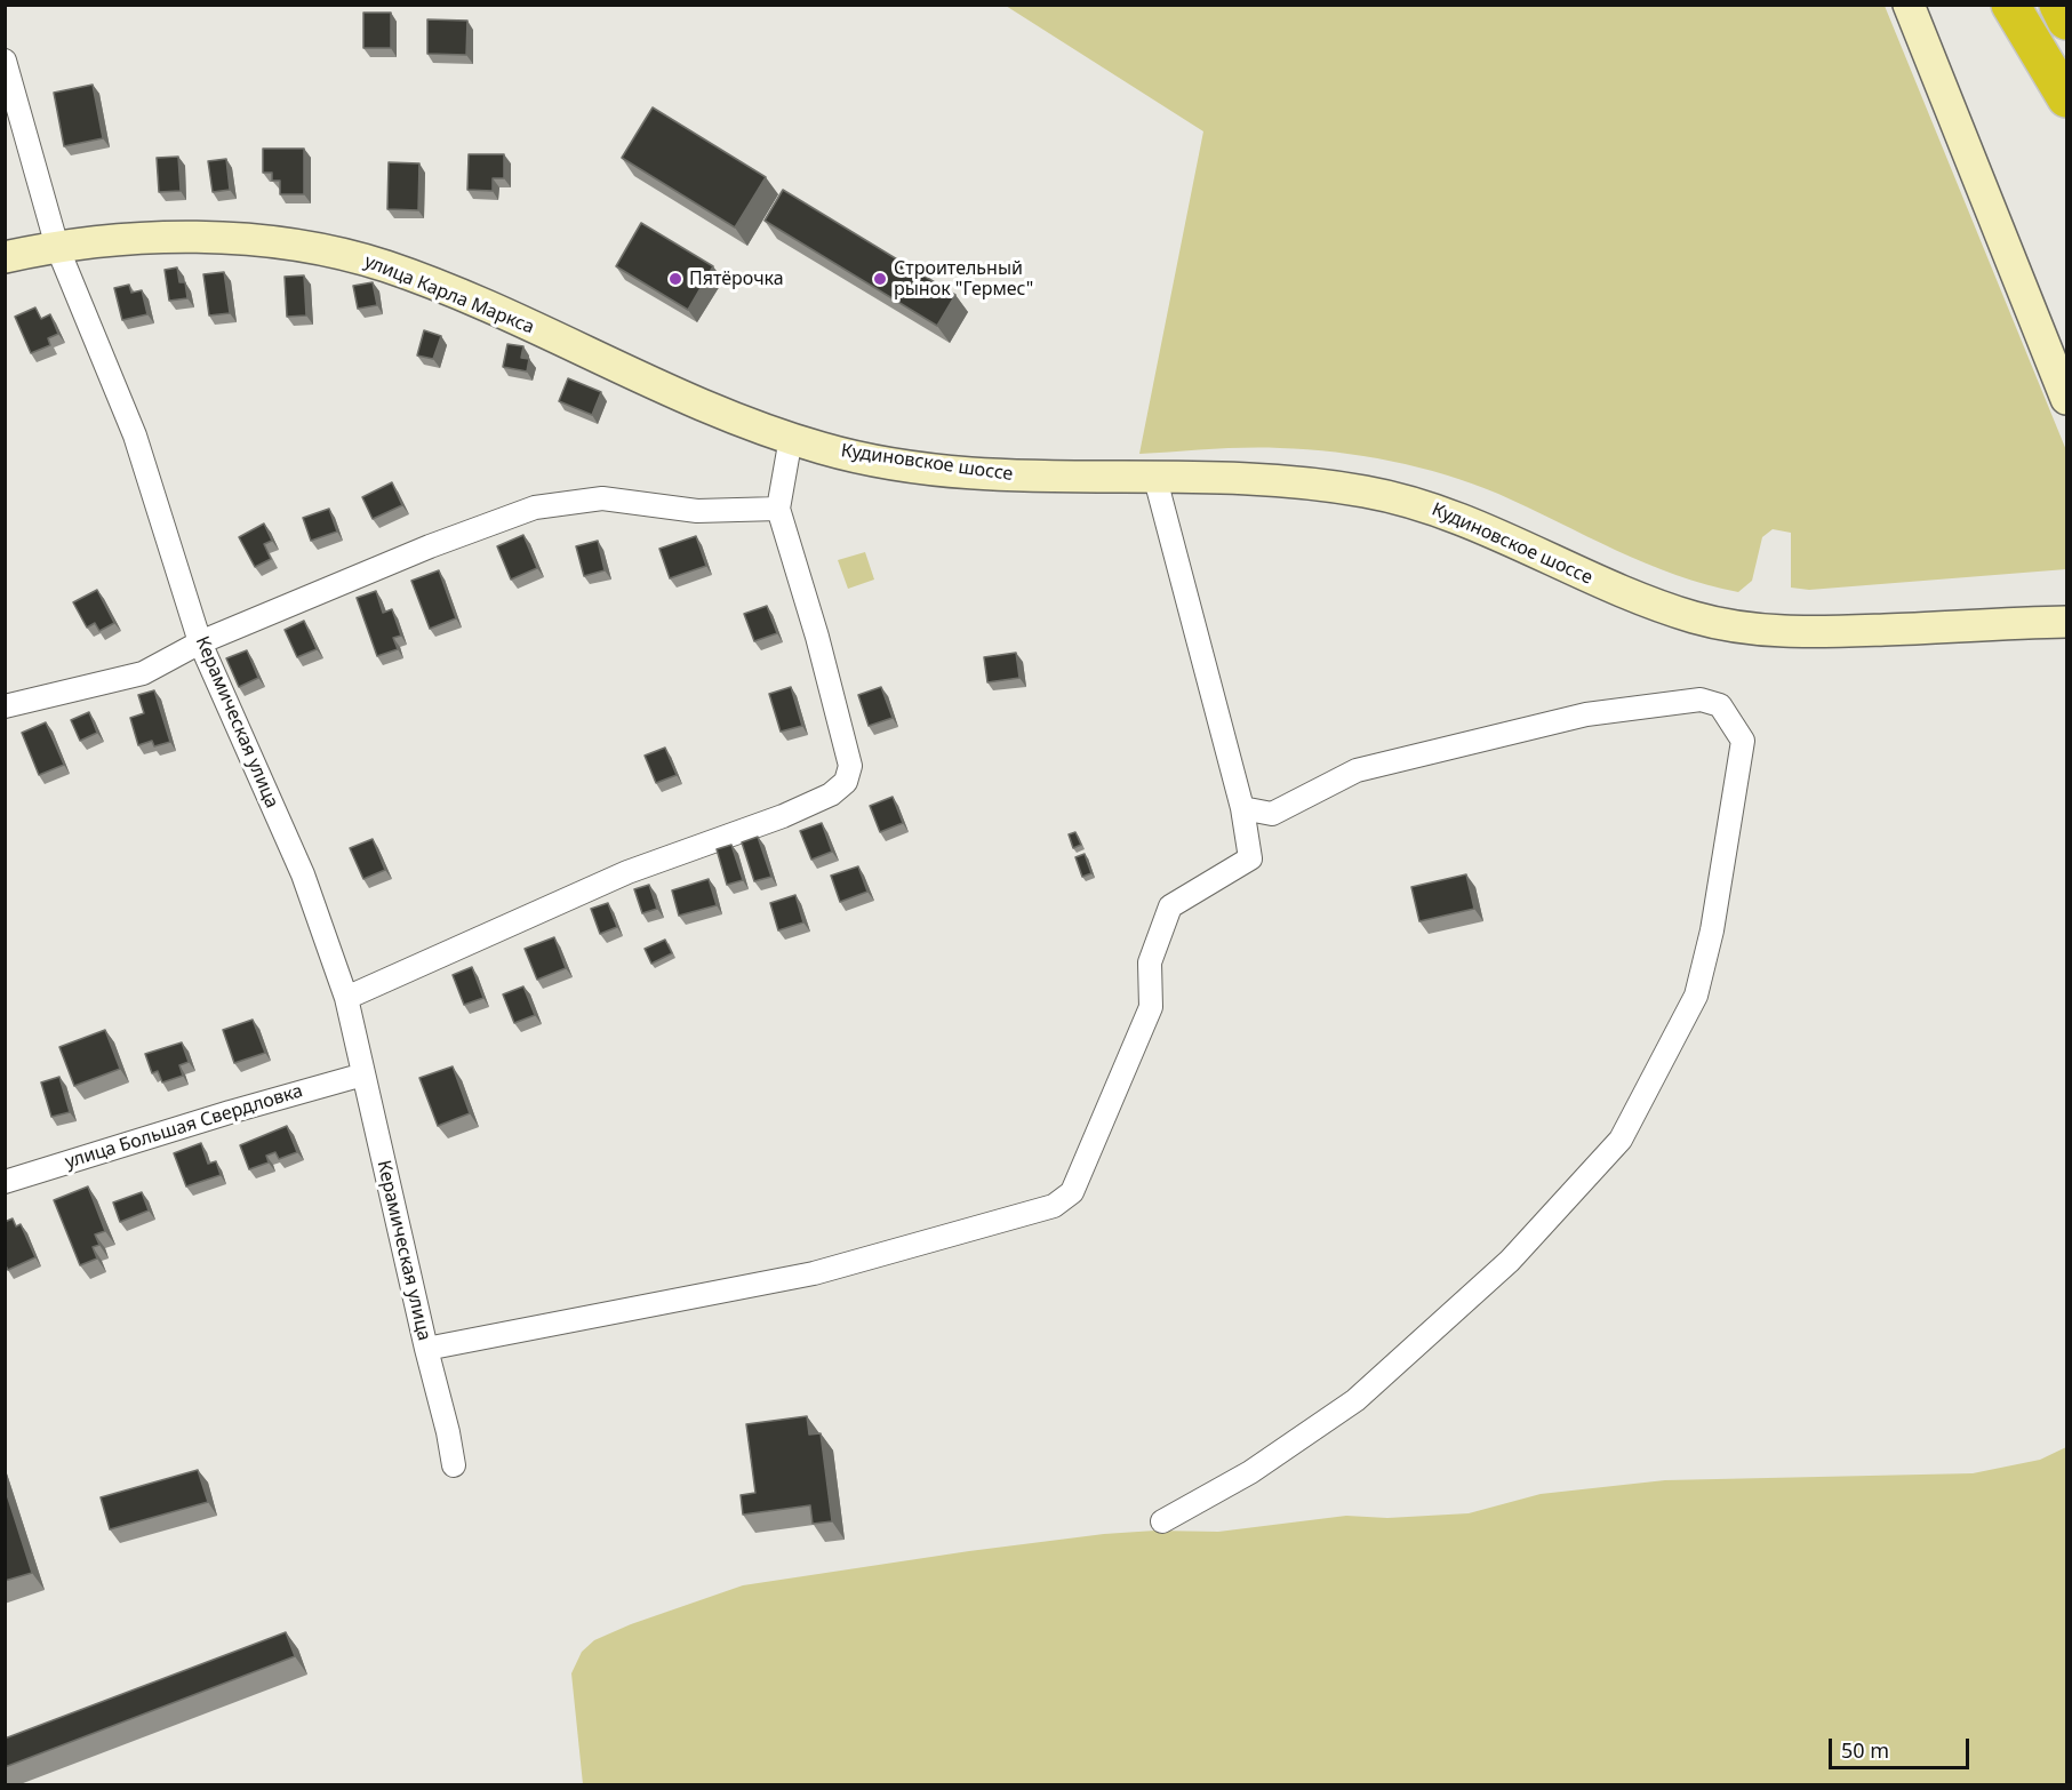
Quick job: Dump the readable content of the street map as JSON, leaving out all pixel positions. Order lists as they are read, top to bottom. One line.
{"streets":{"main road":["улица Карла Маркса","Кудиновское шоссе"],"street":["Керамическая улица","улица Большая Свердловка"]},"crossings":[["улица Карла Маркса","Кудиновское шоссе"],["улица Карла Маркса","Керамическая улица"],["Керамическая улица","улица Большая Свердловка"]],"places":["Пятёрочка","Строительный рынок \"Гермес\""],"scale_bar":"50 m"}
